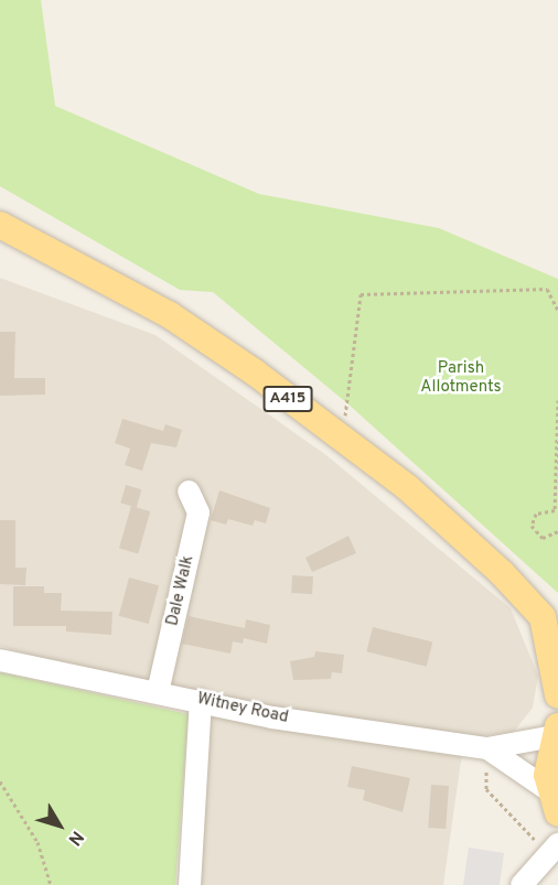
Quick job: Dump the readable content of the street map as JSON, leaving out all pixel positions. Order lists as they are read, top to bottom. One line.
{"streets":{"main road":["A415"],"street":["Dale Walk","Witney Road"]},"crossings":[["Dale Walk","Witney Road"]],"parks":["Parish Allotments"],"north":"bottom right"}
